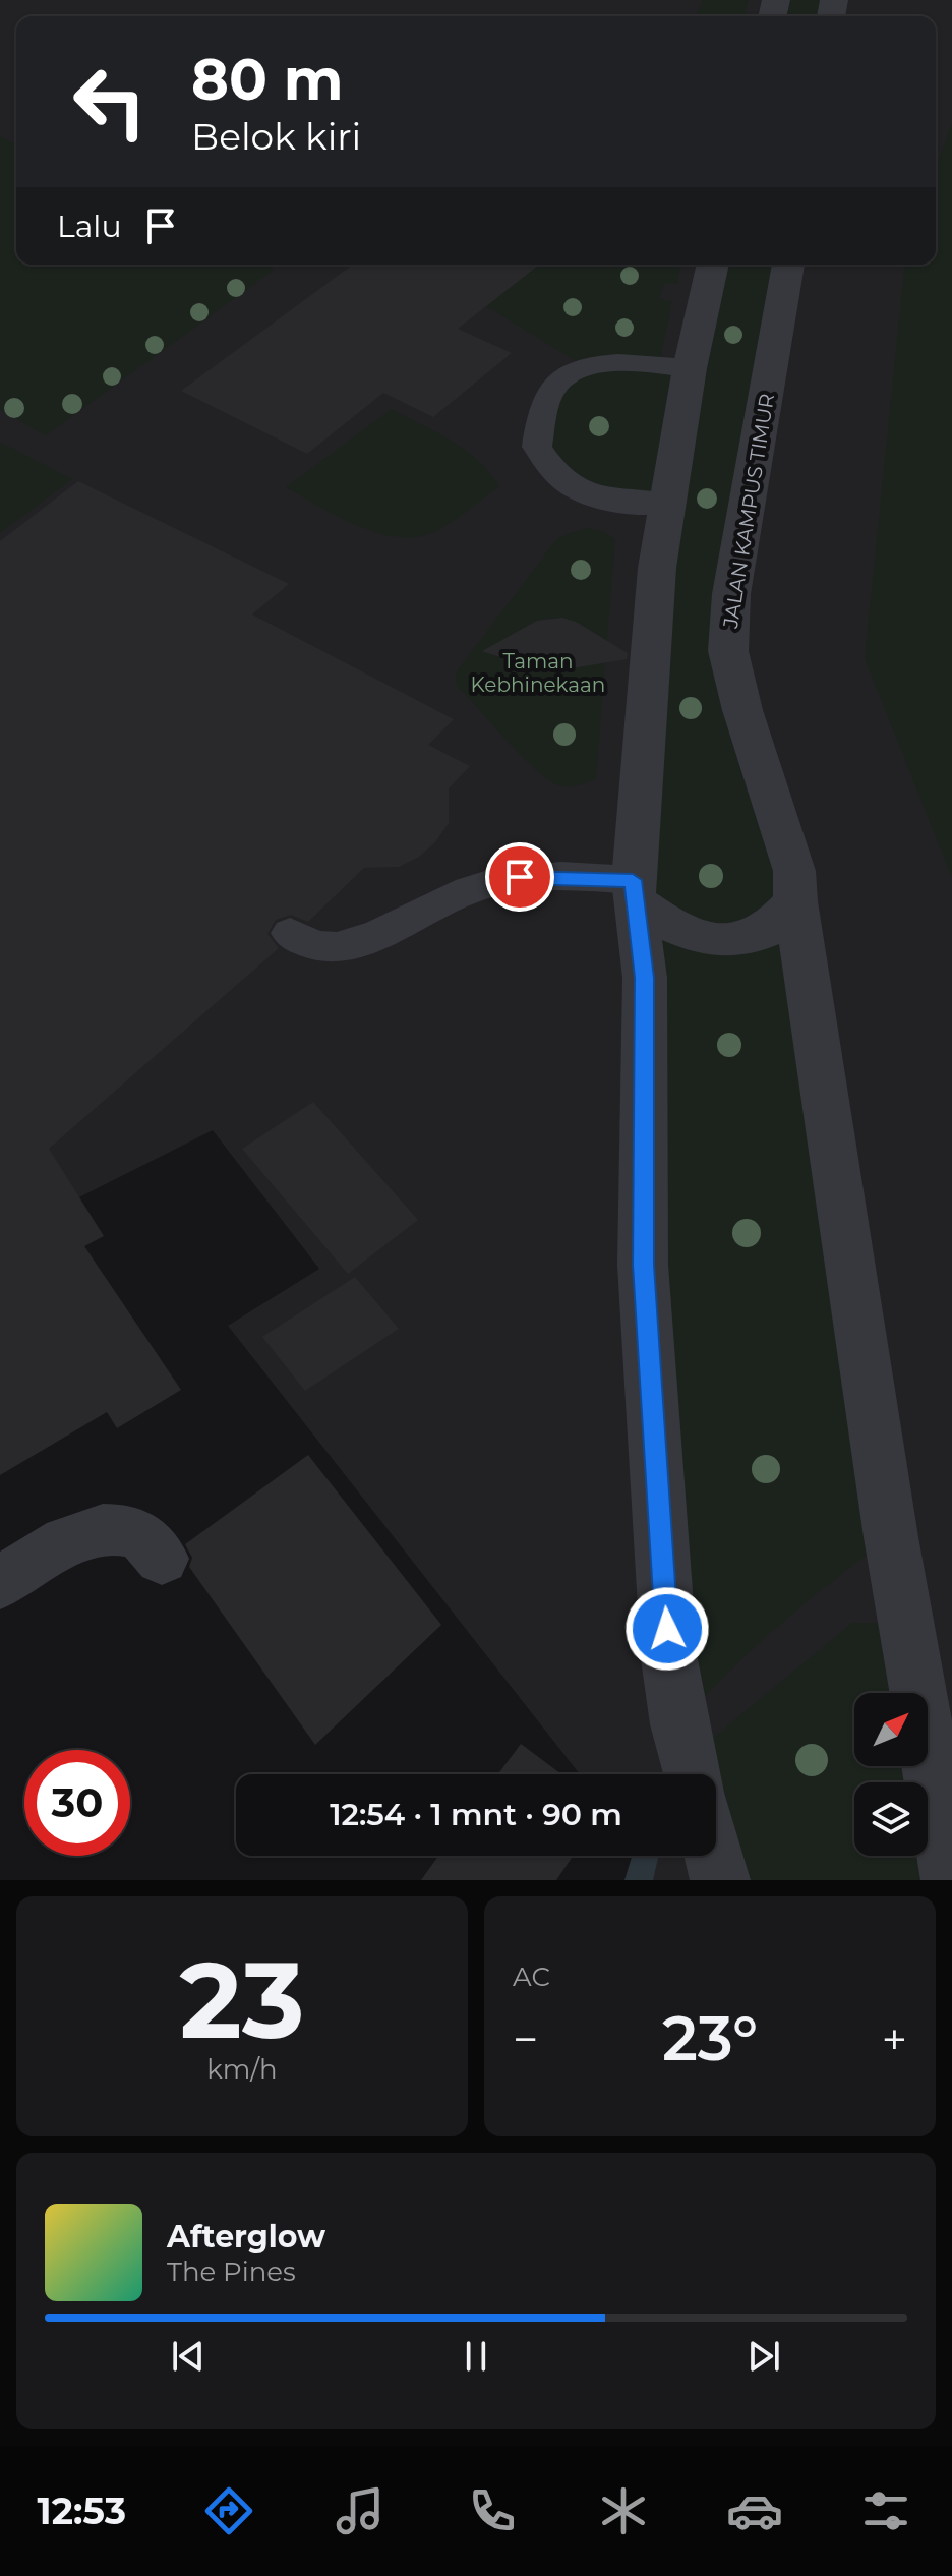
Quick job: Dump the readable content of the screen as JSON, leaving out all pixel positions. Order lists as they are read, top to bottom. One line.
{"streets":{"street":["JALAN KAMPUS TIMUR"]},"parks":["Taman Kebhinekaan"],"north":"top right","page":{"turn":["80 m","Belok kiri"],"then":"Lalu","limit":"30","trip":"12:54 · 1 mnt · 90 m","tile":[["23","km/h"],"AC"],"heat":["−","23°","+"],"song":["Afterglow","The Pines"],"tabs":"12:53"}}
